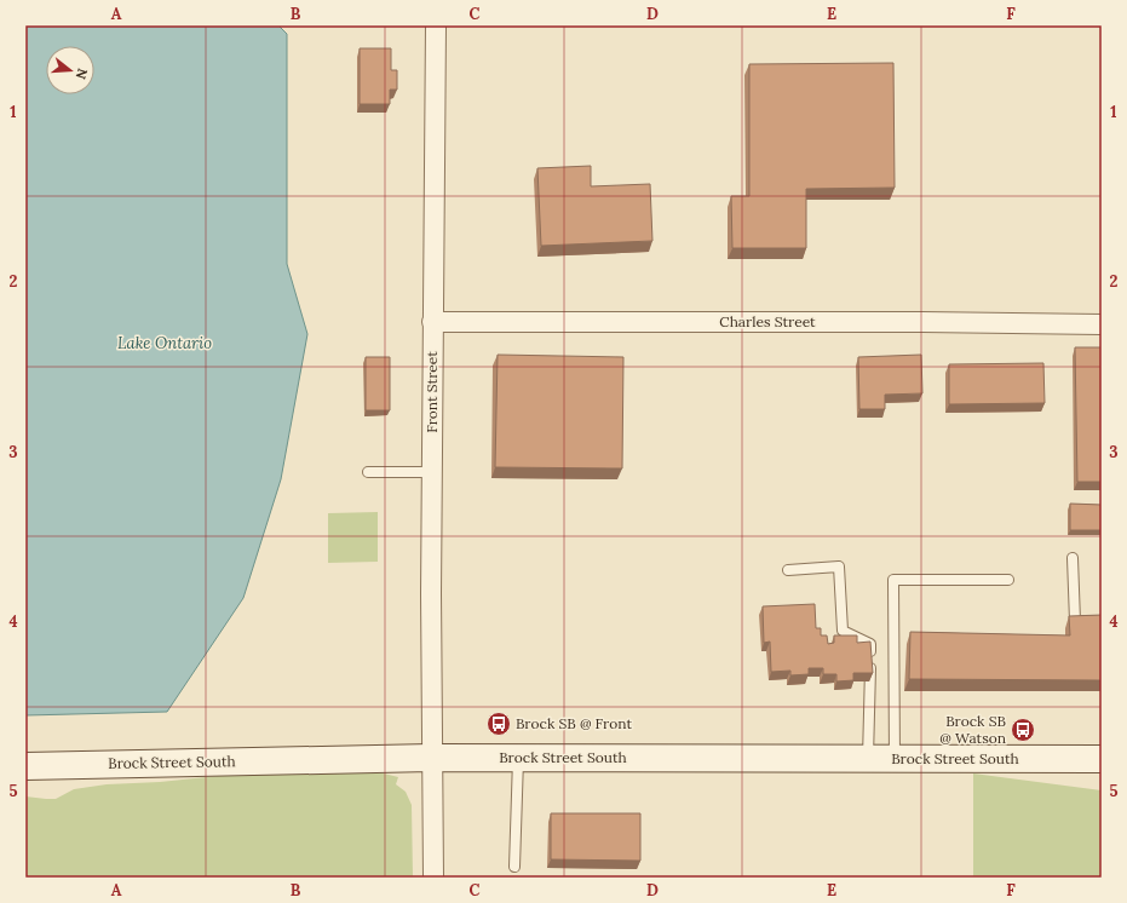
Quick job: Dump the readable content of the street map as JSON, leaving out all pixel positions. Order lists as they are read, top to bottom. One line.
{"streets":{"main road":["Brock Street South"],"street":["Charles Street","Front Street"]},"crossings":[["Charles Street","Front Street"],["Front Street","Brock Street South"]],"water":["Lake Ontario"],"places":{"bus stop":["Brock SB @ Front","Brock SB @ Watson"]},"north":"right","grid":{"columns":["A","B","C","D","E","F"],"rows":["1","2","3","4","5"]}}
